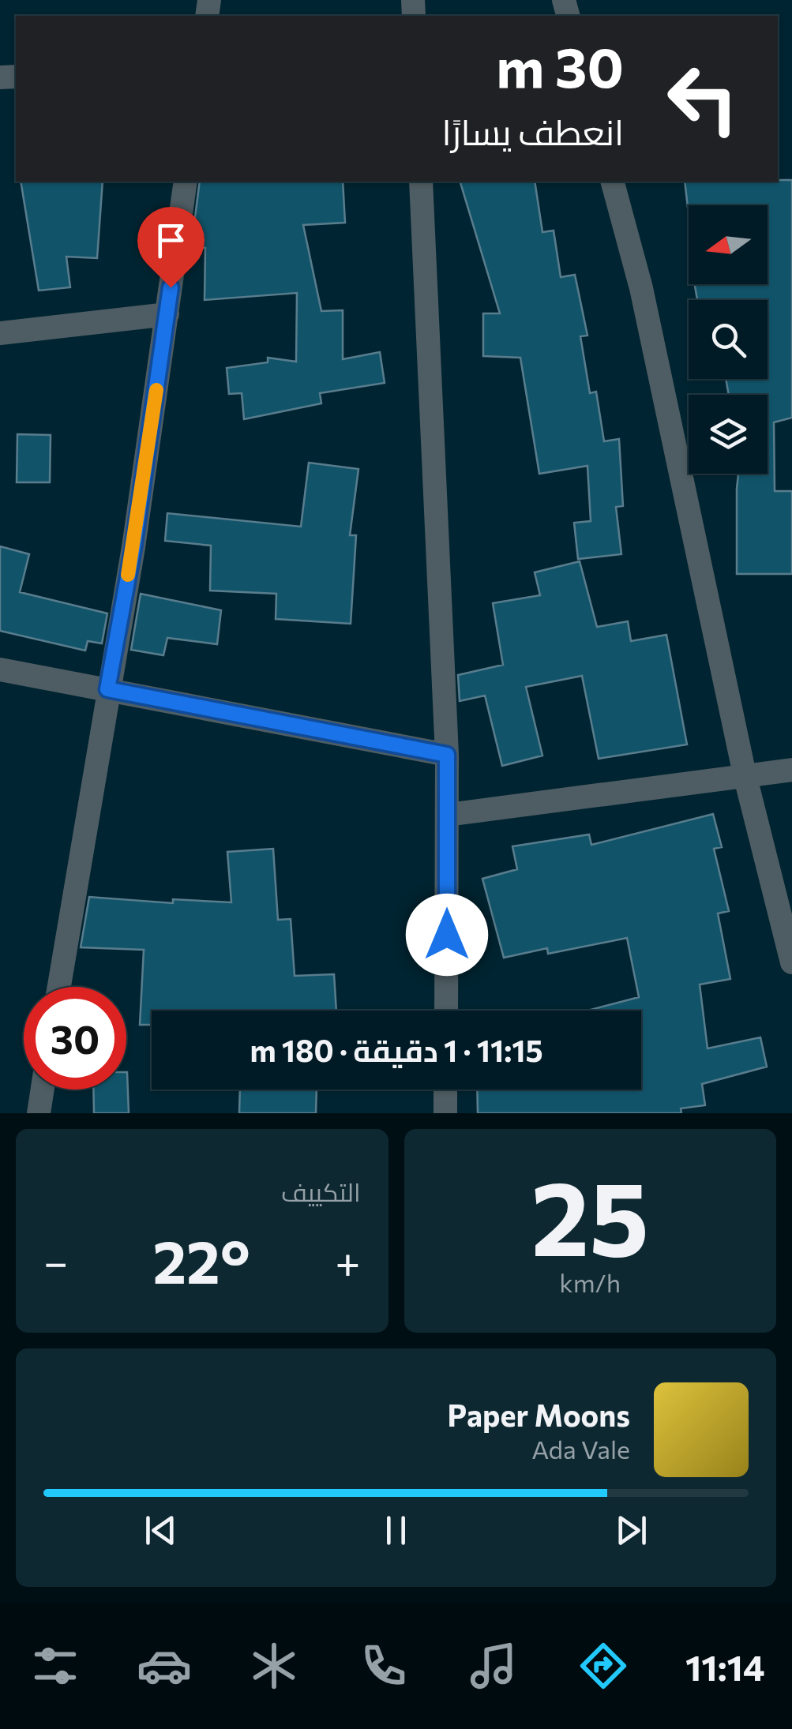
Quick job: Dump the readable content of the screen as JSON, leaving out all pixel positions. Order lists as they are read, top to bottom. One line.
{"north":"left","page":{"turn":["30 m","انعطف يسارًا"],"limit":"30","trip":"11:15 · 1 دقيقة · 180 m","tile":[["25","km/h"],"التكييف"],"heat":["−","22°","+"],"song":["Paper Moons","Ada Vale"],"tabs":"11:14"}}
